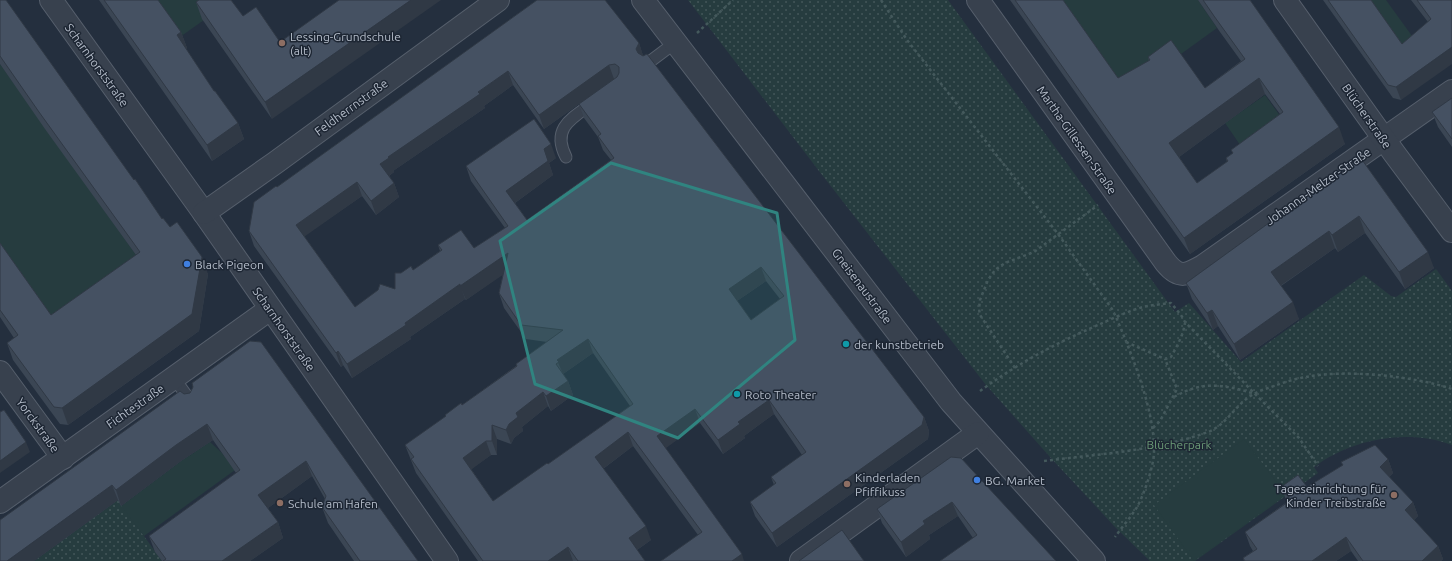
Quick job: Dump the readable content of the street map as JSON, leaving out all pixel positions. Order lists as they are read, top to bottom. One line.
{"streets":{"street":["Scharnhorststraße","Feldherrnstraße","Blücherstraße","Martha-Gillessen-Straße","Johanna-Melzer-Straße","Gneisenaustraße","Fichtestraße","Yorckstraße"]},"crossings":[["Scharnhorststraße","Feldherrnstraße"],["Scharnhorststraße","Fichtestraße"],["Blücherstraße","Johanna-Melzer-Straße"],["Martha-Gillessen-Straße","Johanna-Melzer-Straße"],["Fichtestraße","Yorckstraße"]],"parks":["Blücherpark"],"places":["Lessing-Grundschule (alt)","Black Pigeon","der kunstbetrieb","Roto Theater","BG. Market","Kinderladen Pfiffikuss","Tageseinrichtung für Kinder Treibstraße","Schule am Hafen"]}
